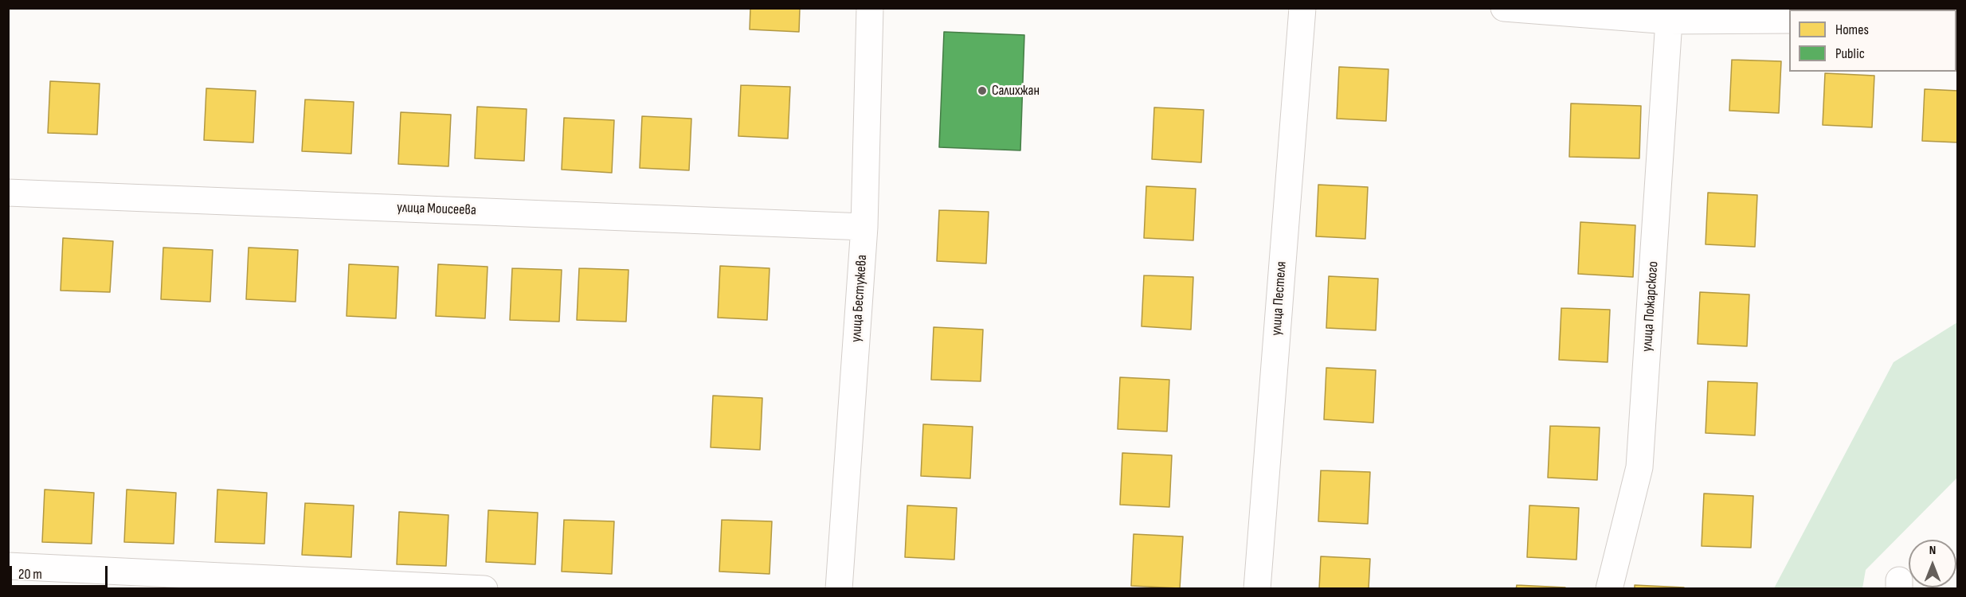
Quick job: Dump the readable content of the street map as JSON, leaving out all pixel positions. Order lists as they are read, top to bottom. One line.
{"streets":{"street":["улица Моисеева","улица Бестужева","улица Пестеля","улица Пожарского"]},"crossings":[["улица Моисеева","улица Бестужева"]],"places":["Салихжан"],"legend":["Homes","Public"],"scale_bar":"20 m","north":"top"}
